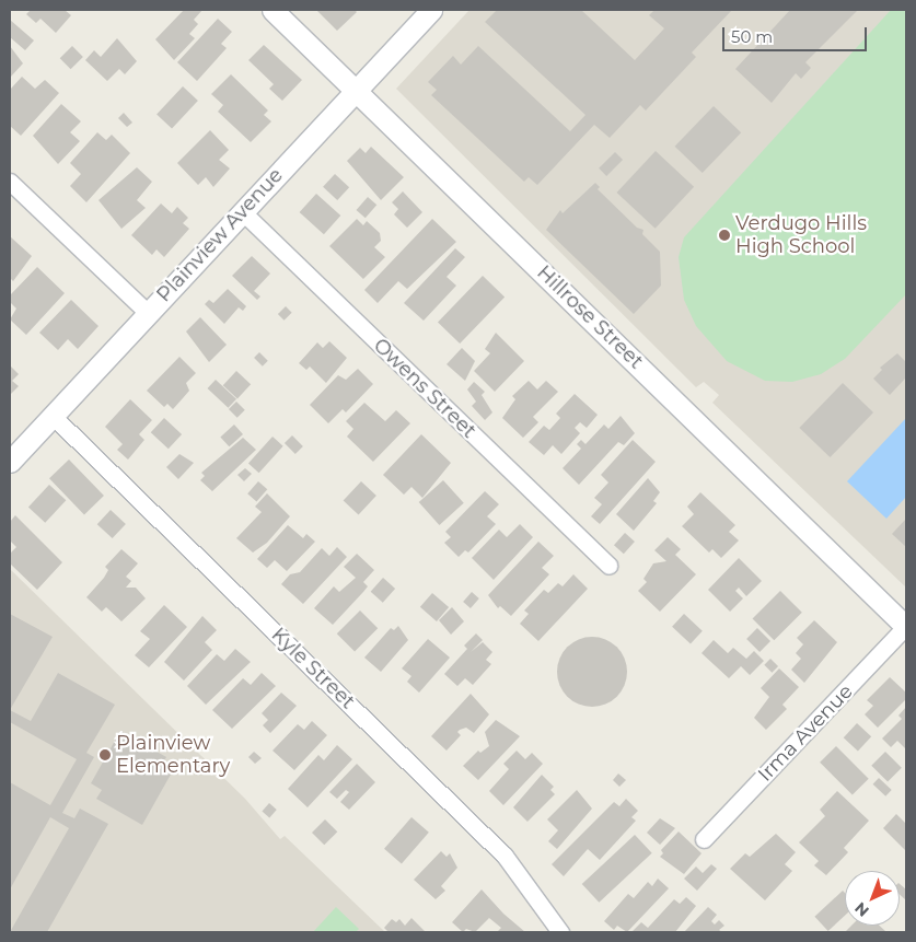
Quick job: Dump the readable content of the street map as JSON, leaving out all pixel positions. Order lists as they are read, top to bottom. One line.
{"streets":{"street":["Plainview Avenue","Hillrose Street","Owens Street","Kyle Street","Irma Avenue"]},"crossings":[["Plainview Avenue","Hillrose Street"],["Plainview Avenue","Owens Street"],["Plainview Avenue","Kyle Street"],["Hillrose Street","Irma Avenue"]],"places":["Verdugo Hills High School","Plainview Elementary"],"scale_bar":"50 m","north":"bottom left"}
